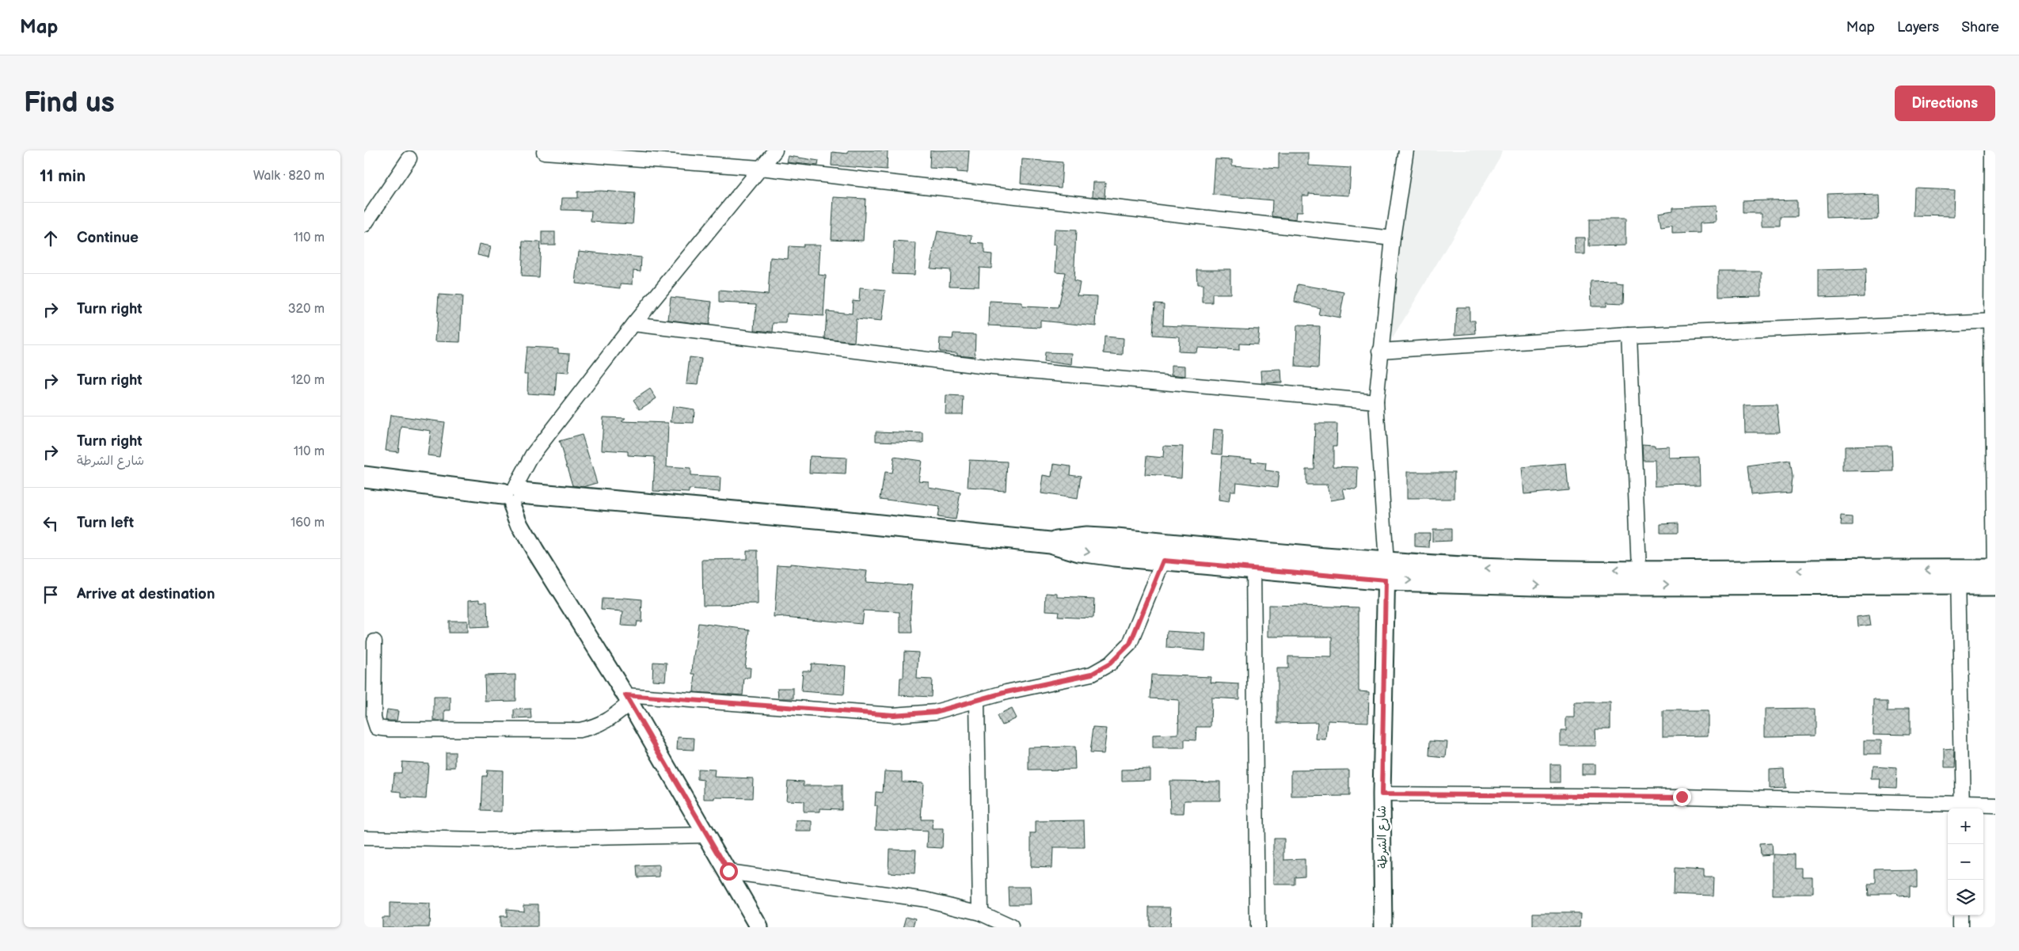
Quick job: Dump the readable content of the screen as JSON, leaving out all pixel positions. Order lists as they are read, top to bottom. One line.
{"streets":{"street":["شارع الشرطة"]},"page":{"header":"Map","nav":["Map","Layers","Share"],"buttons":"Directions","title":"Find us","heading":["11 min","Walk · 820 m"],"list":[["Continue","110 m"],["Turn right","320 m"],["Turn right","120 m"],["Turn right","شارع الشرطة","110 m"],["Turn left","160 m"],"Arrive at destination"],"map_buttons":["+","−"]}}
